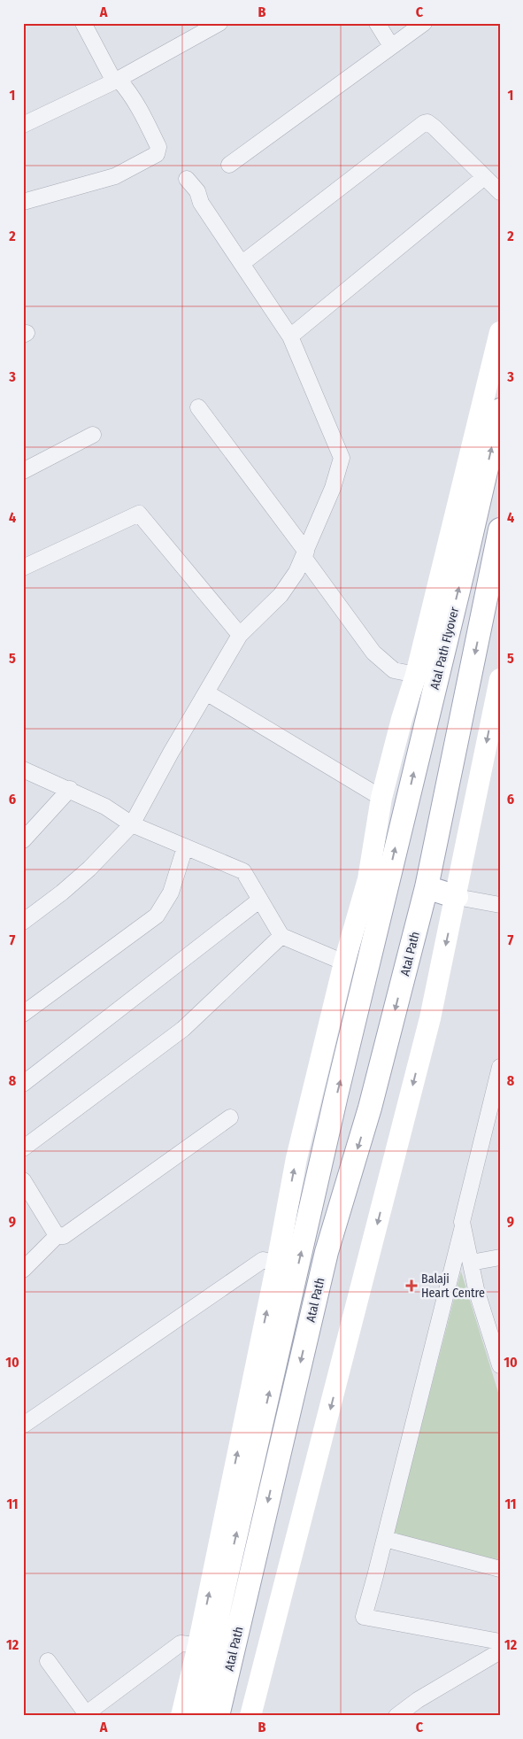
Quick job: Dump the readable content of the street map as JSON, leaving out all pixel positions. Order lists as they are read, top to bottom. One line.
{"streets":{"main road":["Atal Path Flyover","Atal Path"]},"crossings":[["Atal Path Flyover","Atal Path"]],"places":{"health":["Balaji Heart Centre"]},"grid":{"columns":["A","B","C"],"rows":["1","2","3","4","5","6","7","8","9","10","11","12"]}}
